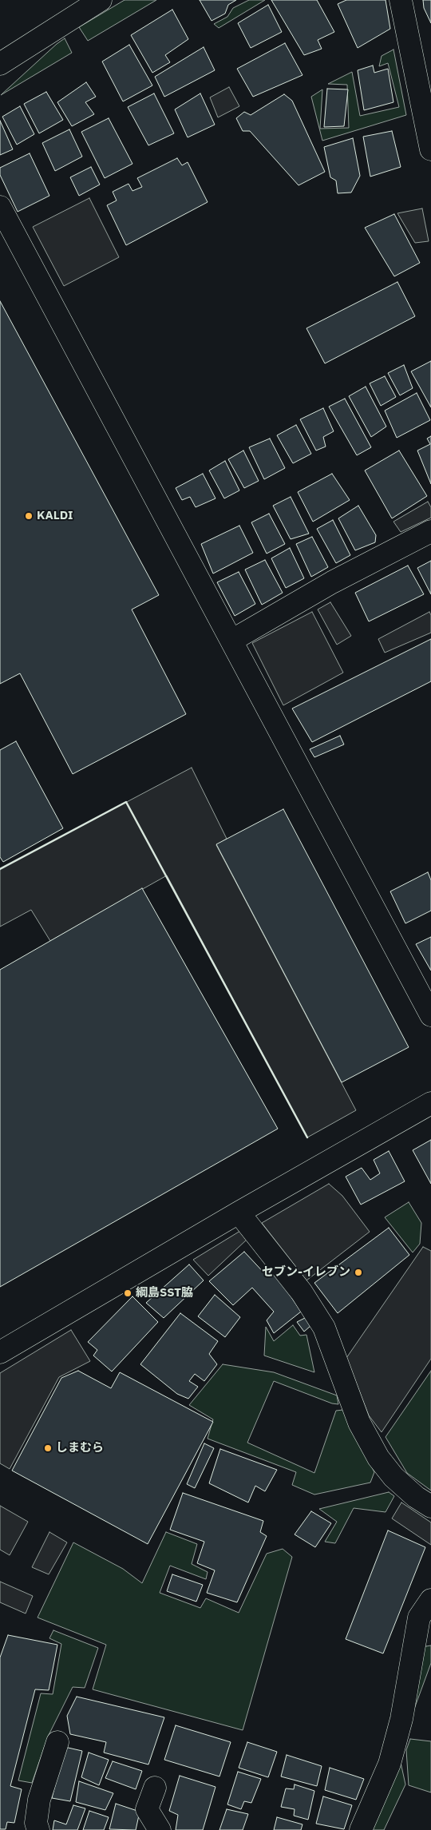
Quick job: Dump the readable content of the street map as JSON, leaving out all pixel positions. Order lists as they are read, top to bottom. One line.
{"places":["KALDI","セブン-イレブン","綱島SST脇","しまむら"]}
